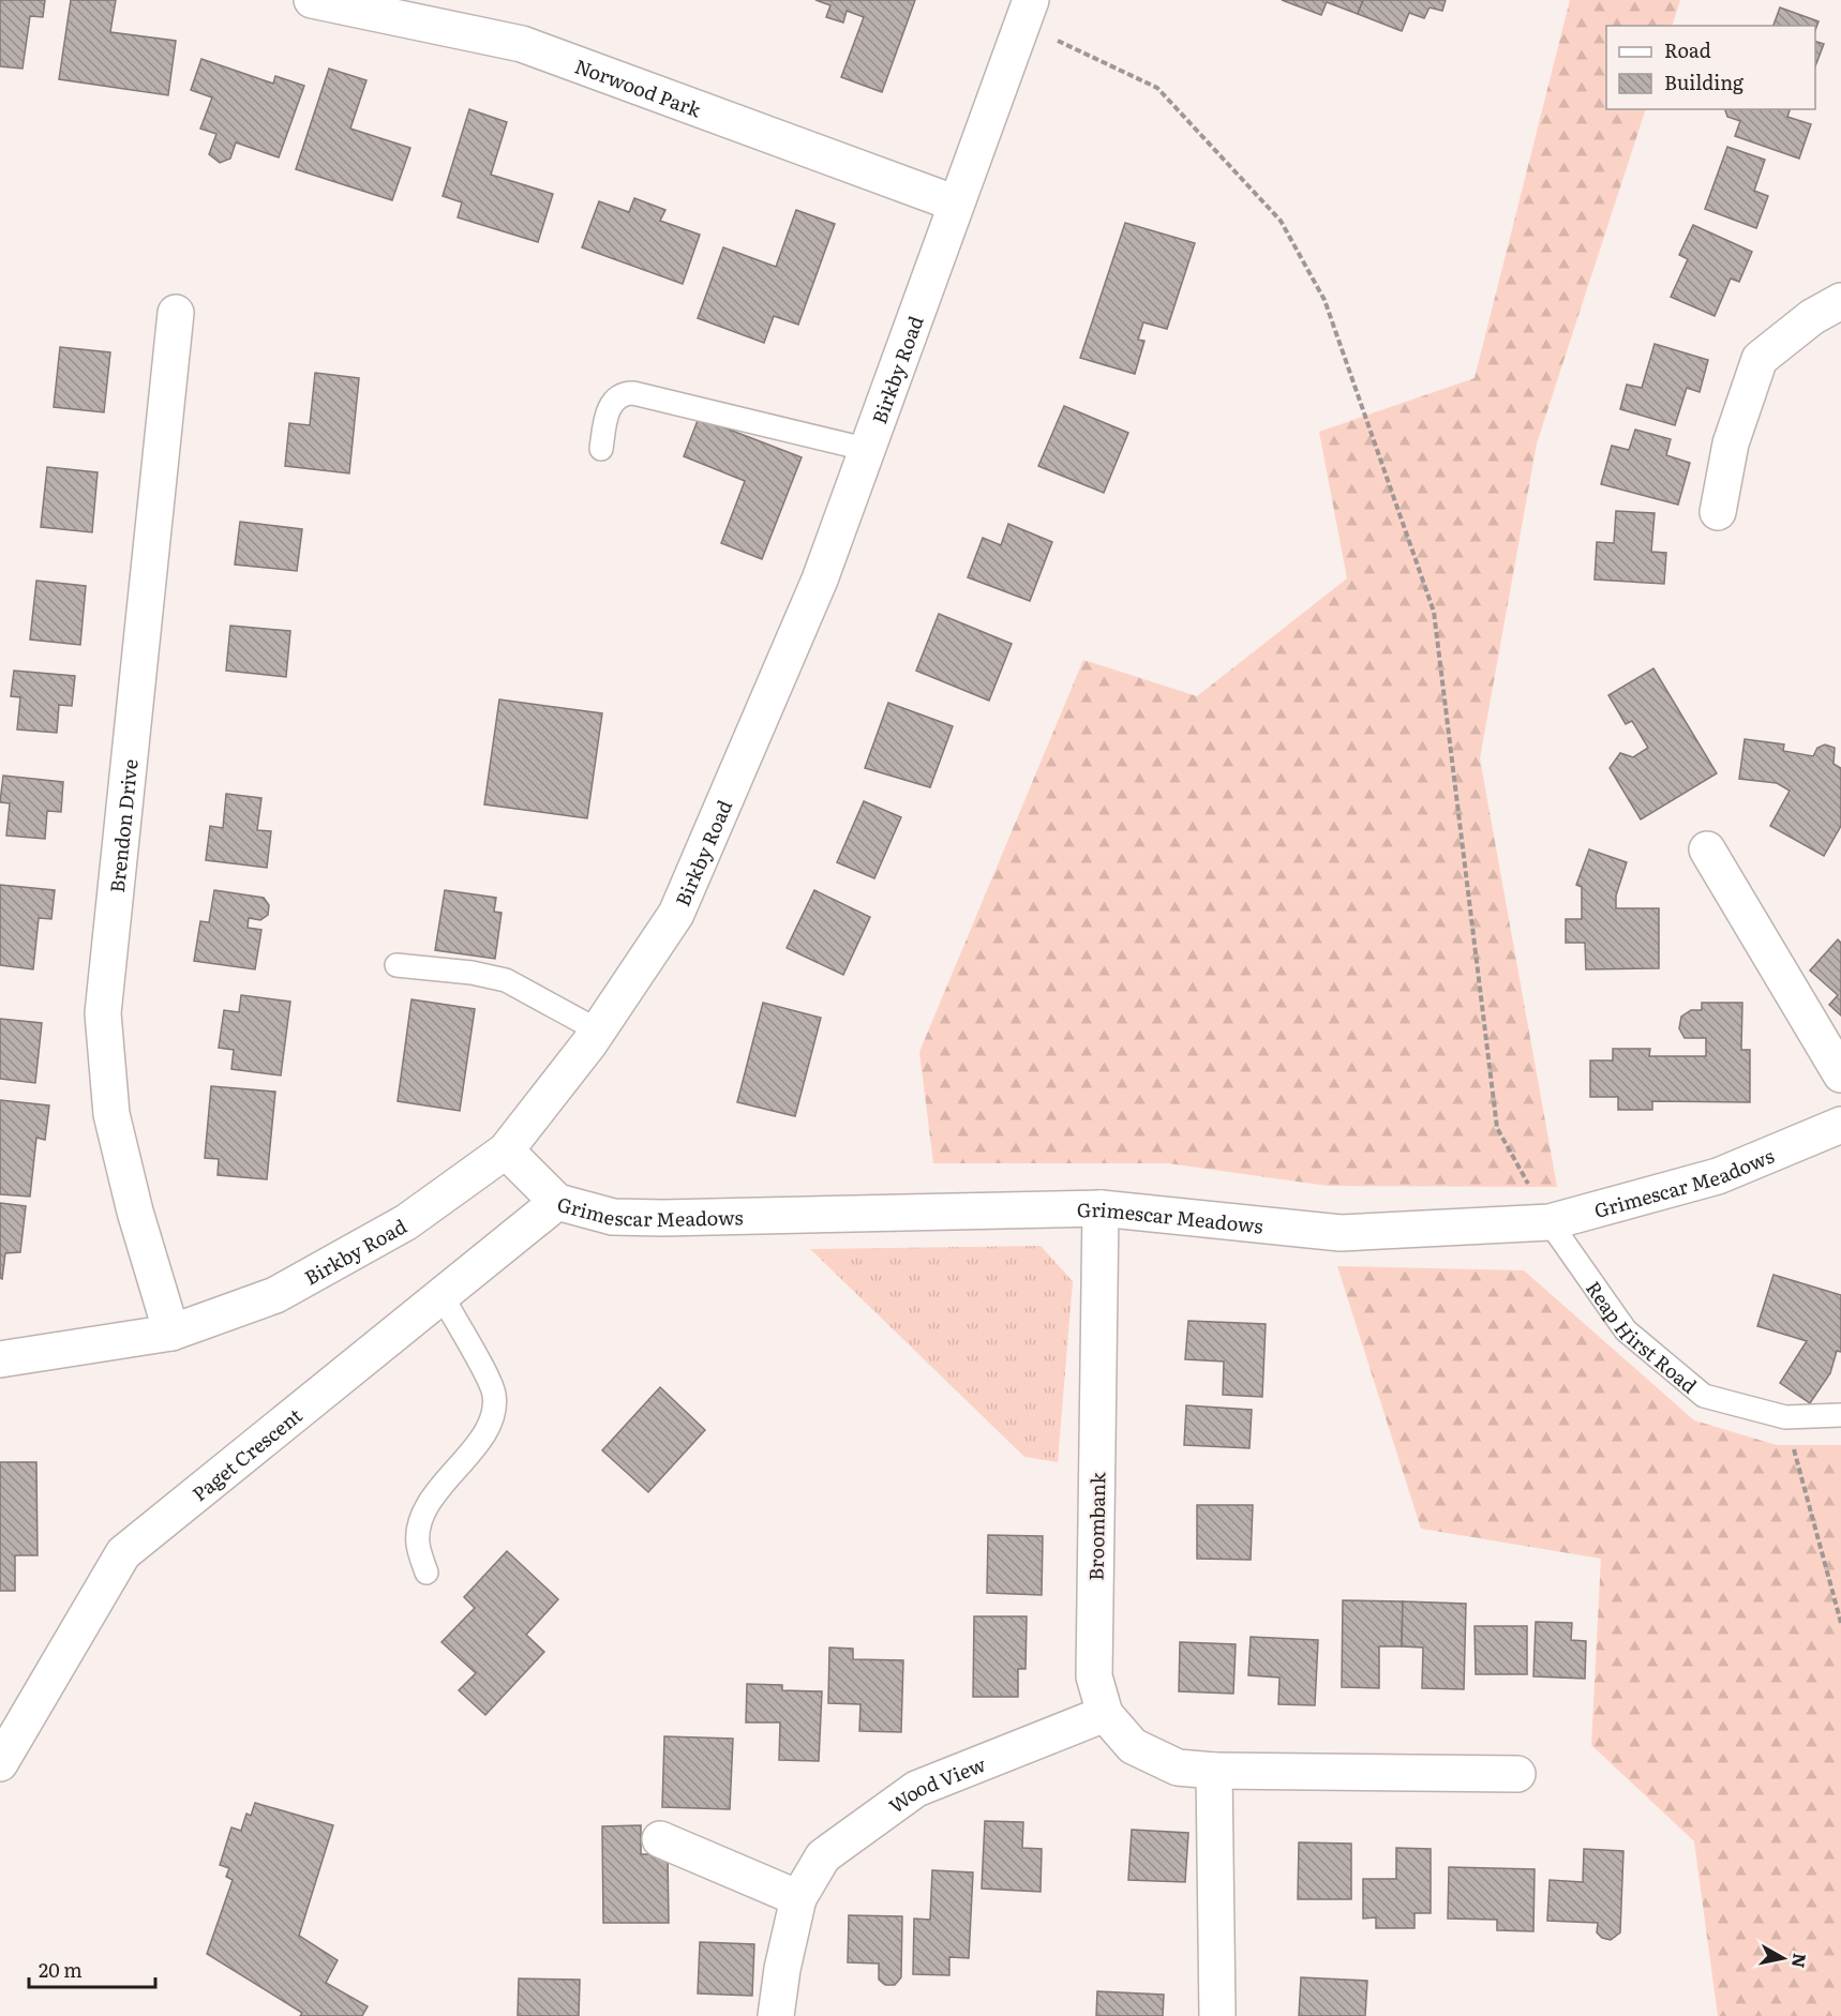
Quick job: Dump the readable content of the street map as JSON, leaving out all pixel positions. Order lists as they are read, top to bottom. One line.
{"streets":{"street":["Norwood Park","Birkby Road","Brendon Drive","Grimescar Meadows","Paget Crescent","Broombank","Wood View"],"lane":["Reap Hirst Road"]},"crossings":[["Norwood Park","Birkby Road"],["Birkby Road","Brendon Drive"],["Birkby Road","Grimescar Meadows"],["Grimescar Meadows","Reap Hirst Road"],["Grimescar Meadows","Paget Crescent"],["Grimescar Meadows","Broombank"],["Broombank","Wood View"]],"legend":["Road","Building"],"scale_bar":"20 m","north":"right"}
